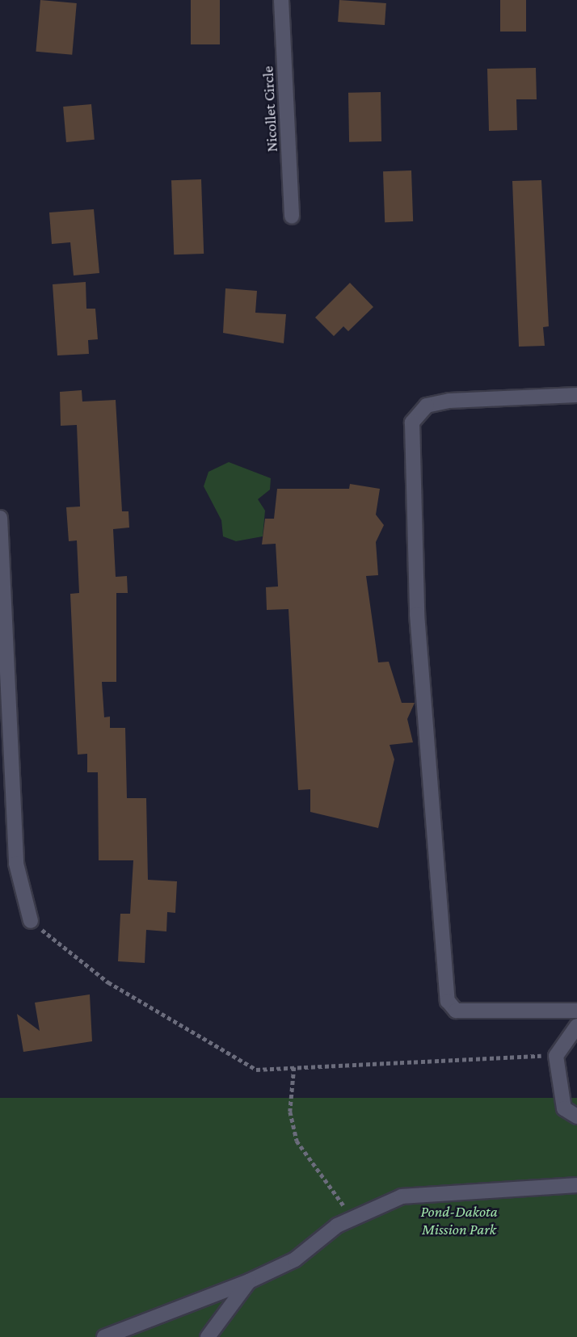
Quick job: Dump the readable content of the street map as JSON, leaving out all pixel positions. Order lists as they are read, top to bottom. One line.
{"streets":{"street":["Nicollet Circle"]},"parks":["Pond-Dakota Mission Park"]}
